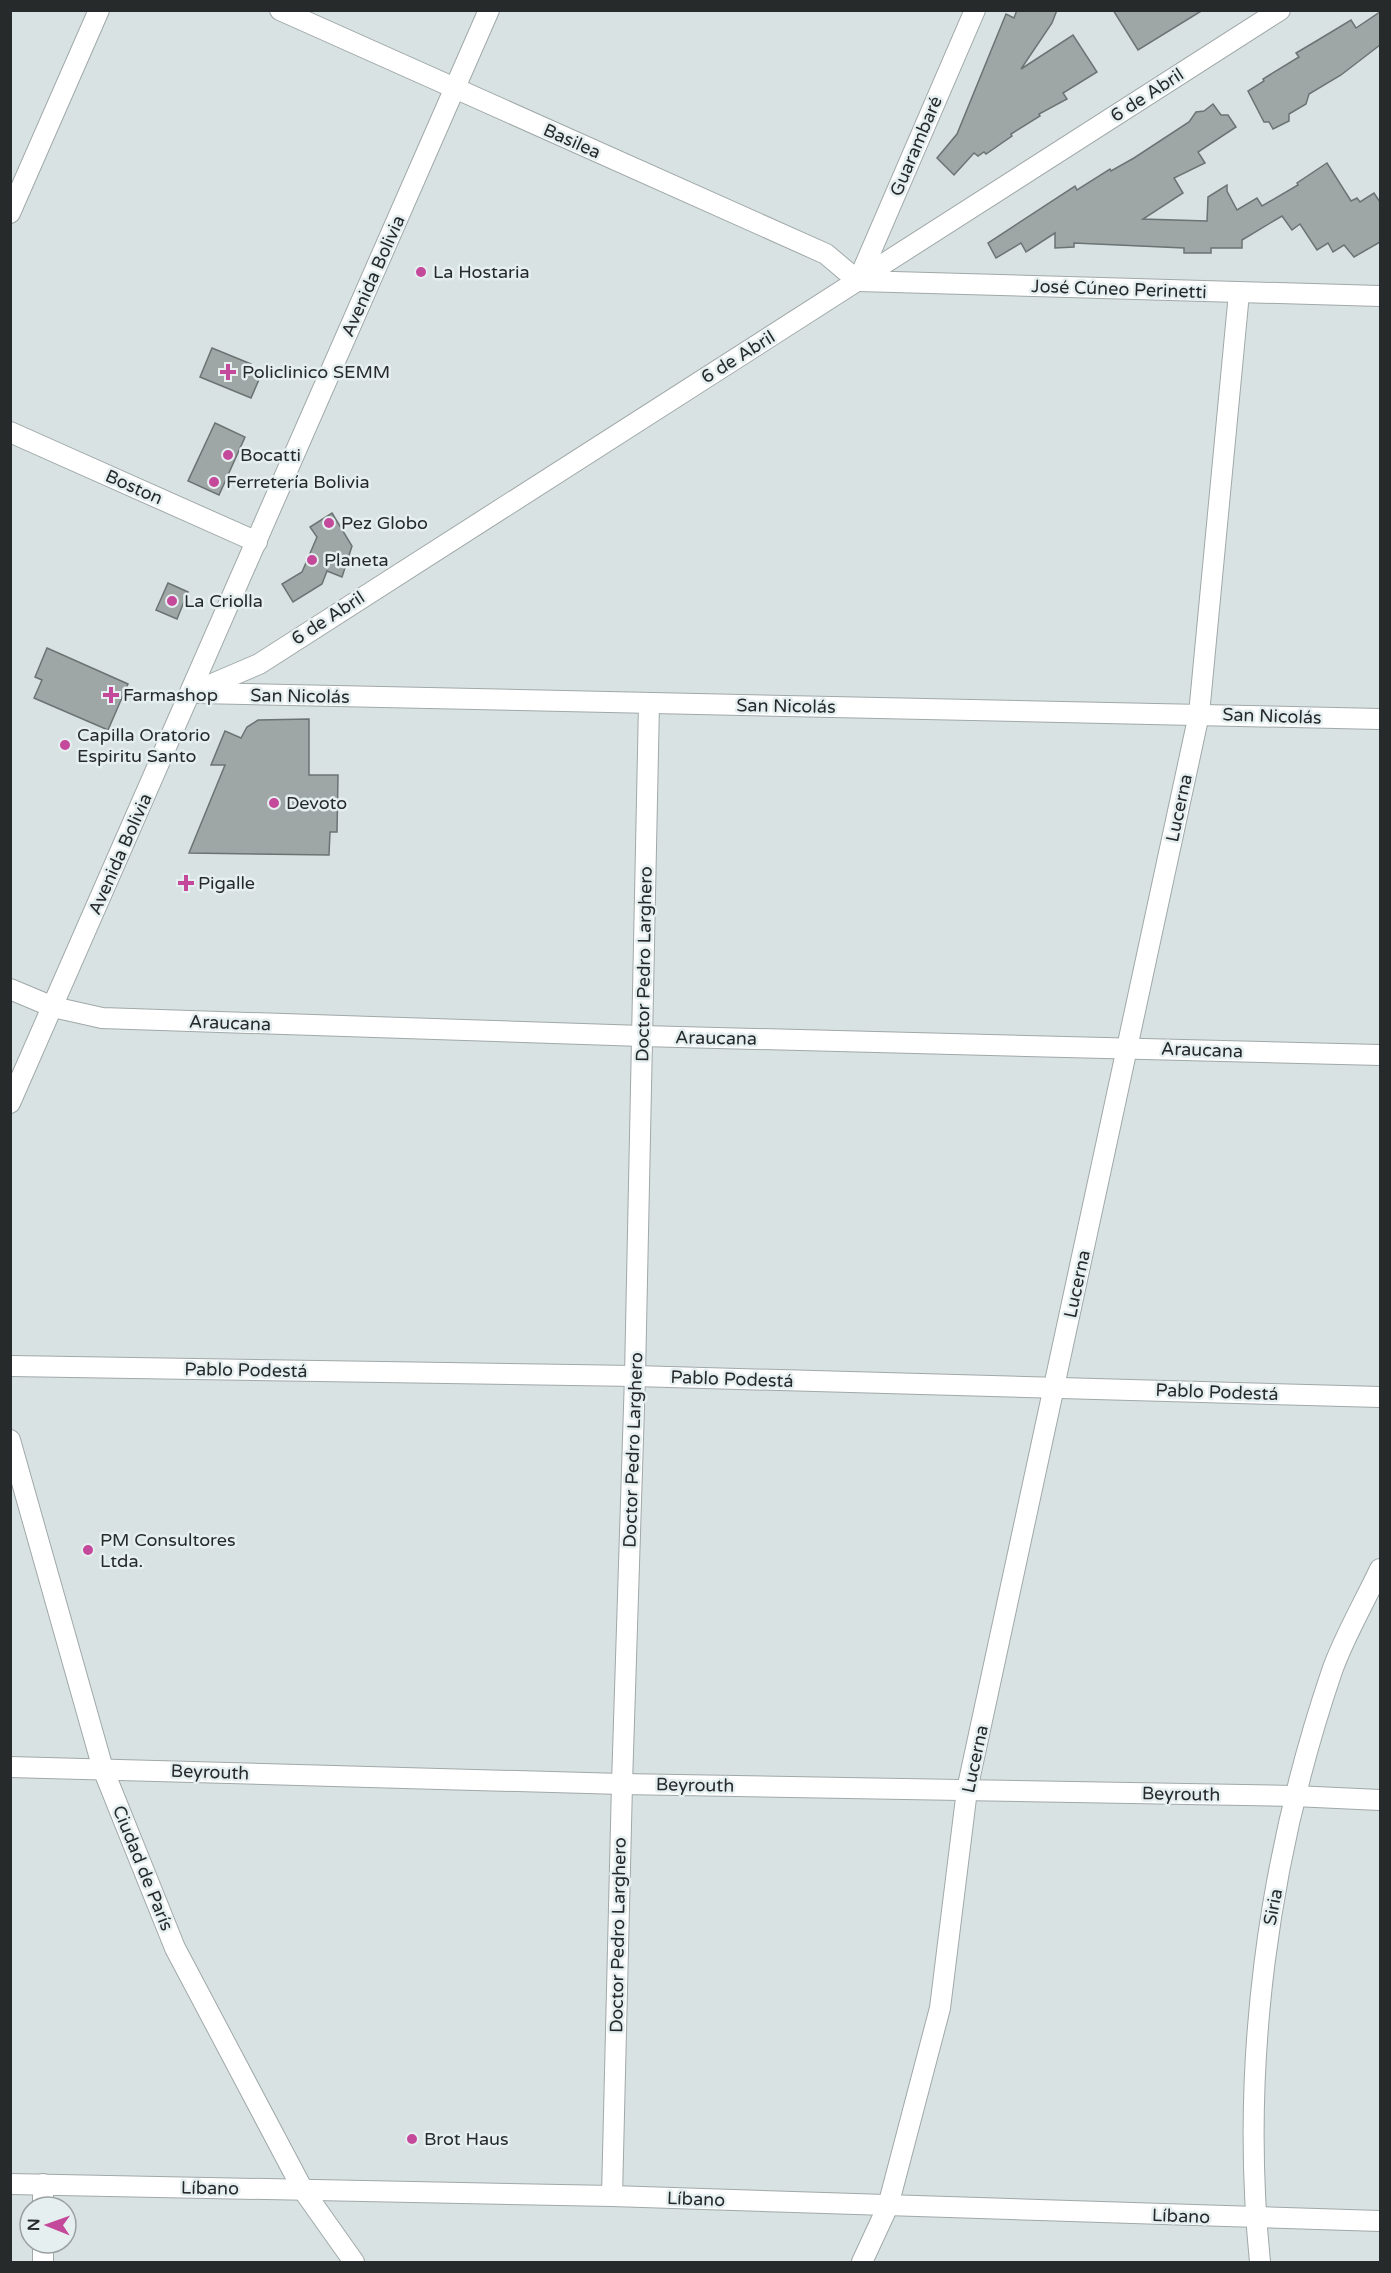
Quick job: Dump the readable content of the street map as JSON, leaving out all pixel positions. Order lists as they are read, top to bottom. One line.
{"streets":{"street":["6 de Abril","Basilea","Guarambaré","Avenida Bolivia","José Cúneo Perinetti","Boston","San Nicolás","Lucerna","Doctor Pedro Larghero","Araucana","Pablo Podestá","Beyrouth","Ciudad de París","Siria","Líbano"]},"crossings":[["6 de Abril","Basilea"],["6 de Abril","Guarambaré"],["6 de Abril","Avenida Bolivia"],["6 de Abril","José Cúneo Perinetti"],["6 de Abril","San Nicolás"],["Basilea","Guarambaré"],["Basilea","Avenida Bolivia"],["Basilea","José Cúneo Perinetti"],["Guarambaré","José Cúneo Perinetti"],["Avenida Bolivia","Boston"],["Avenida Bolivia","San Nicolás"],["Avenida Bolivia","Araucana"],["José Cúneo Perinetti","Lucerna"],["San Nicolás","Lucerna"],["San Nicolás","Doctor Pedro Larghero"],["Lucerna","Araucana"],["Lucerna","Pablo Podestá"],["Lucerna","Beyrouth"],["Lucerna","Líbano"],["Doctor Pedro Larghero","Araucana"],["Doctor Pedro Larghero","Pablo Podestá"],["Doctor Pedro Larghero","Beyrouth"],["Doctor Pedro Larghero","Líbano"],["Beyrouth","Ciudad de París"],["Beyrouth","Siria"],["Ciudad de París","Líbano"],["Siria","Líbano"]],"places":{"other":["La Hostaria","Bocatti","Ferretería Bolivia","Pez Globo","Planeta","La Criolla","Capilla Oratorio Espiritu Santo","Devoto","PM Consultores Ltda.","Brot Haus"],"health":["Policlinico SEMM","Farmashop","Pigalle"]},"north":"left"}
